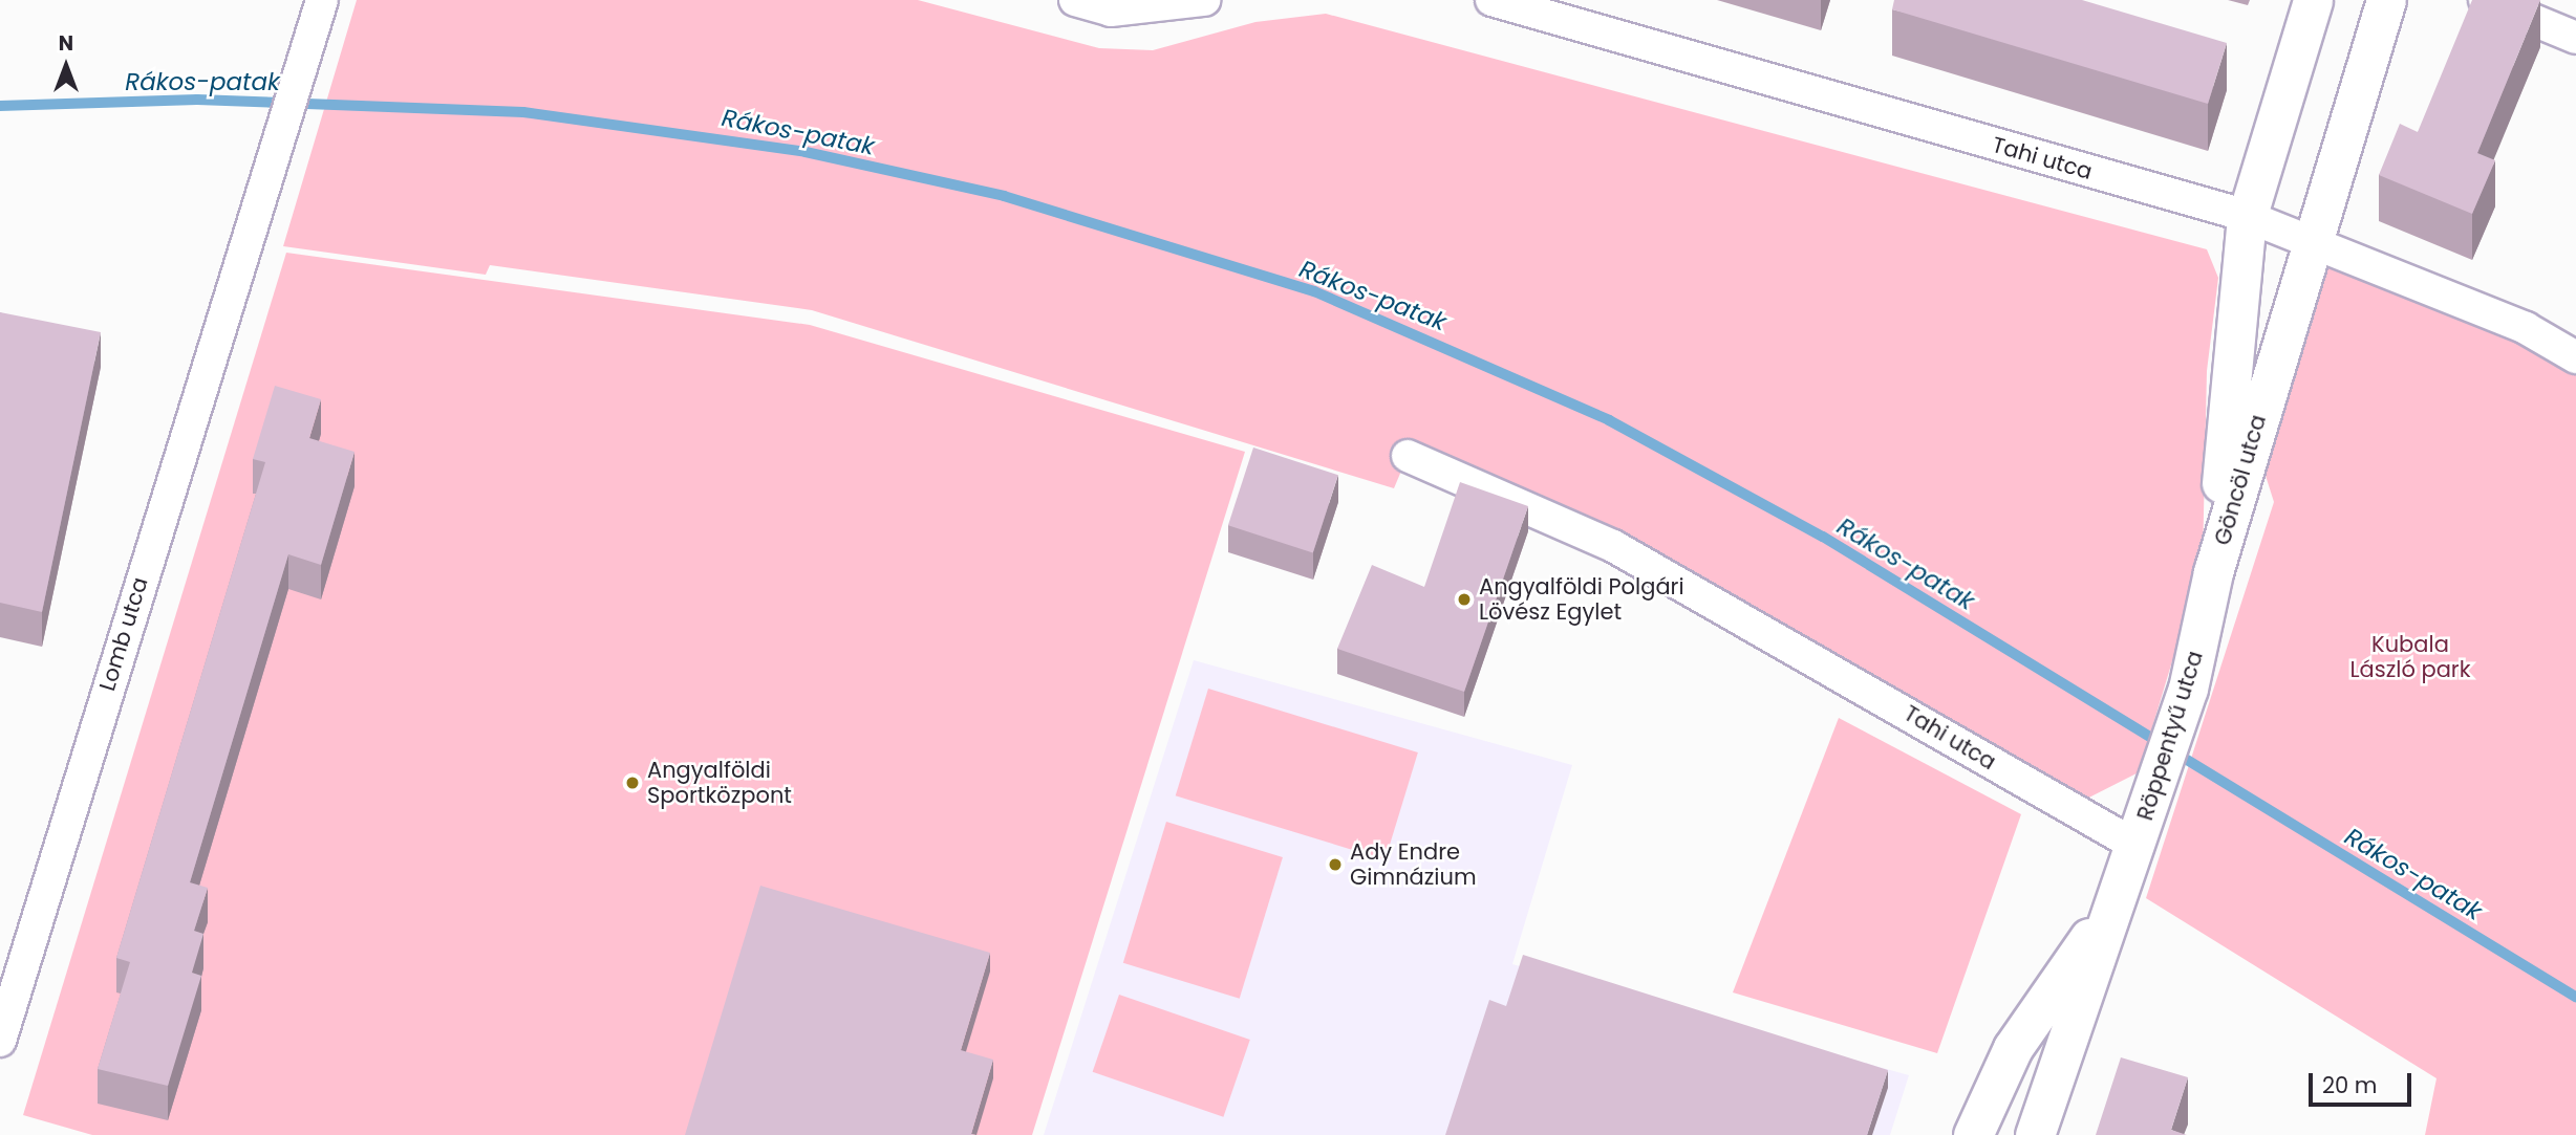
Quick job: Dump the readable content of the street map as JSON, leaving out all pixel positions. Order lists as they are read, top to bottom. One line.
{"streets":{"street":["Tahi utca","Göncöl utca","Lomb utca","Röppentyű utca"]},"crossings":[["Tahi utca","Göncöl utca"],["Tahi utca","Röppentyű utca"],["Göncöl utca","Röppentyű utca"]],"water":["Rákos-patak"],"parks":["Kubala László park"],"places":["Angyalföldi Polgári Lövész Egylet","Angyalföldi Sportközpont","Ady Endre Gimnázium"],"scale_bar":"20 m","north":"top"}
